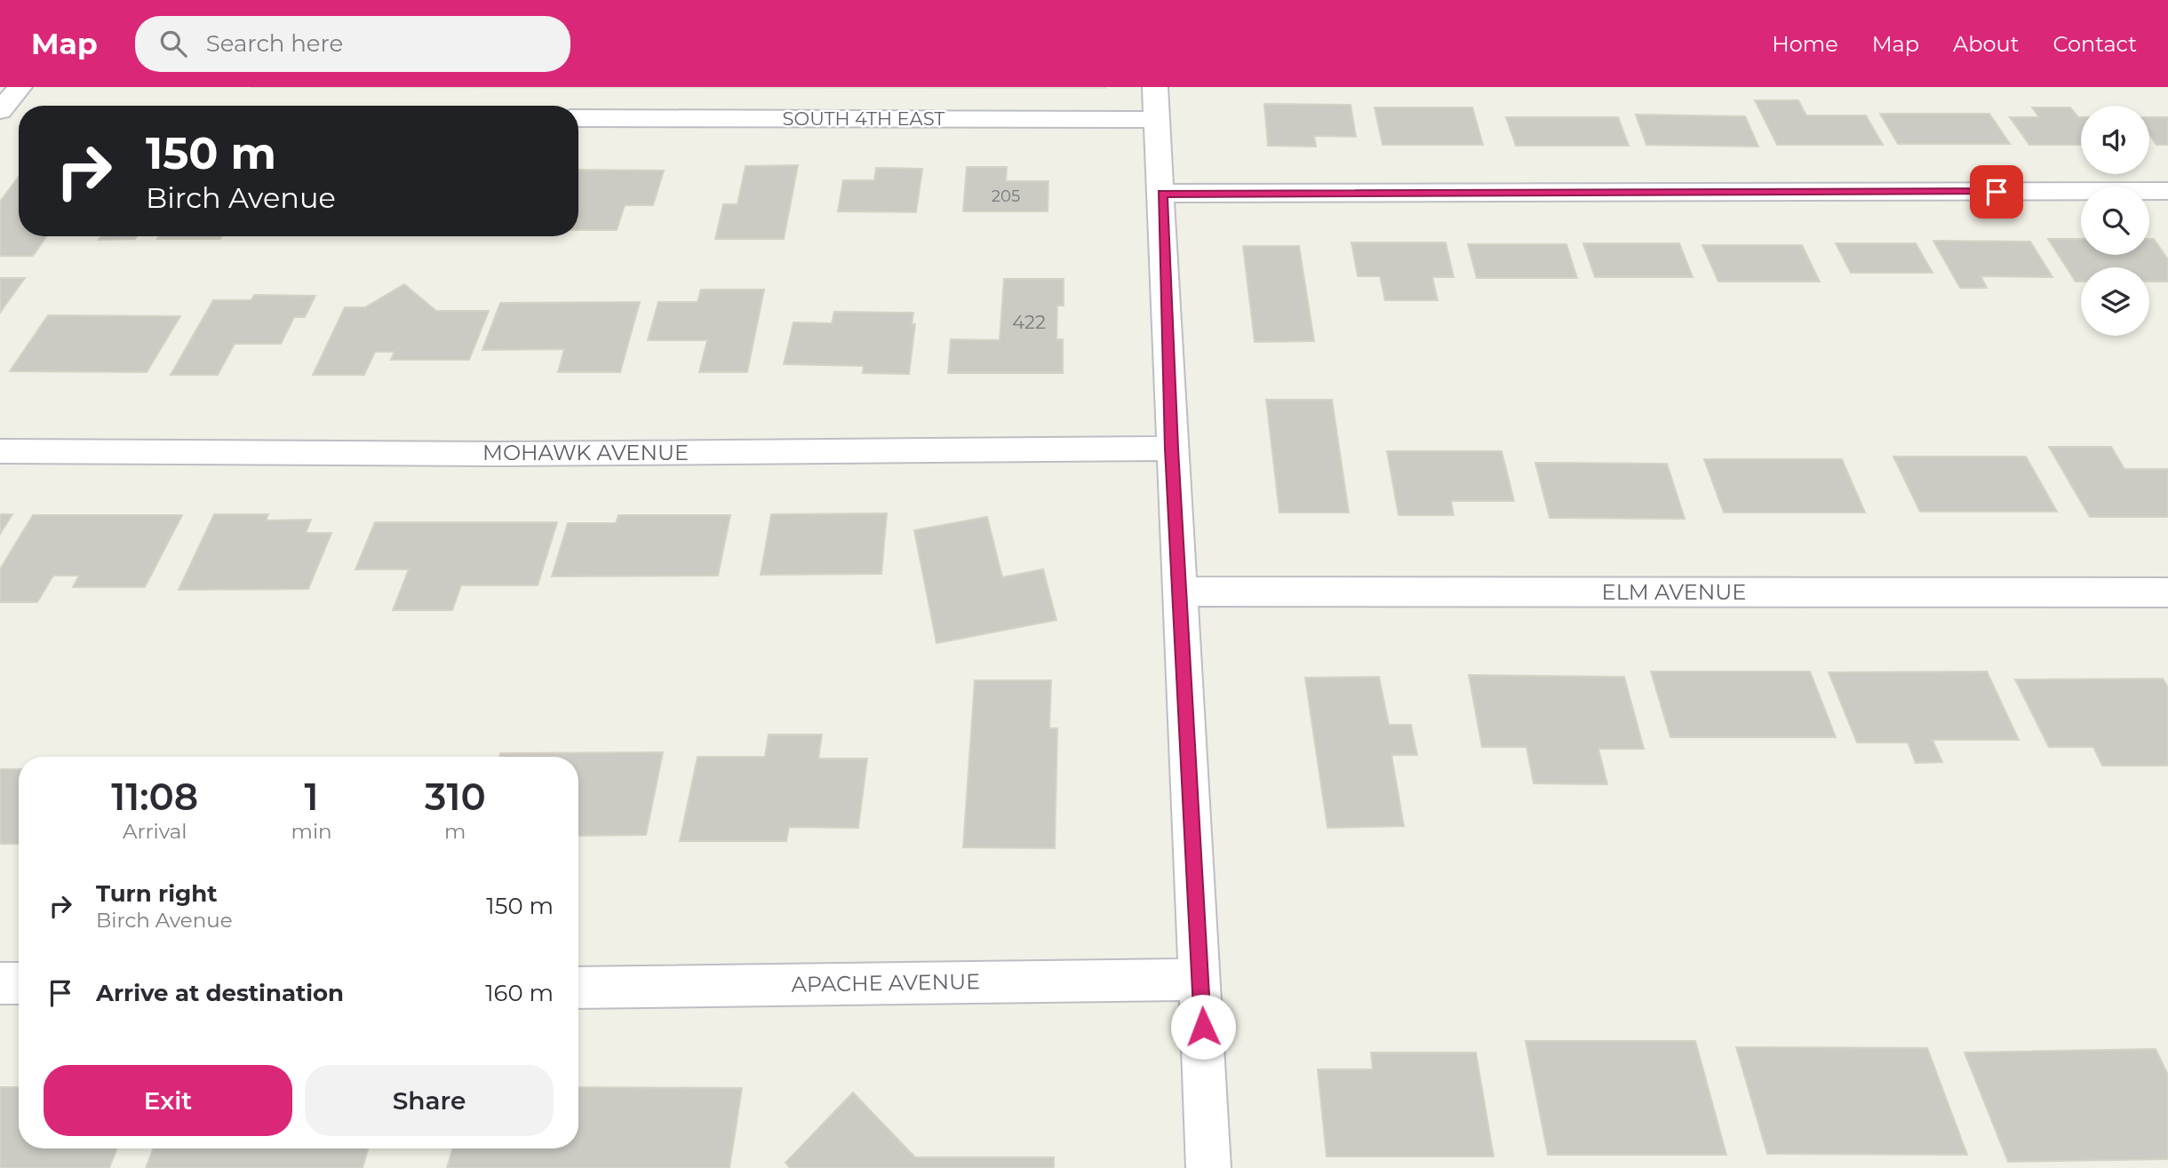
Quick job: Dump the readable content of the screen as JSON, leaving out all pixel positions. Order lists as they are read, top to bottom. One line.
{"streets":{"street":["SOUTH 4TH EAST","MOHAWK AVENUE","ELM AVENUE","APACHE AVENUE"]},"house_numbers":["205","422"],"page":{"header":"Map","search":"Search here","nav":["Home","Map","About","Contact"],"turn":["150 m","Birch Avenue"],"eta":["11:08","Arrival","1","min","310","m"],"list":[{"name":"Turn right","note":"Birch Avenue","value":"150 m"},{"name":"Arrive at destination","value":"160 m"}],"buttons":["Exit","Share"]}}
